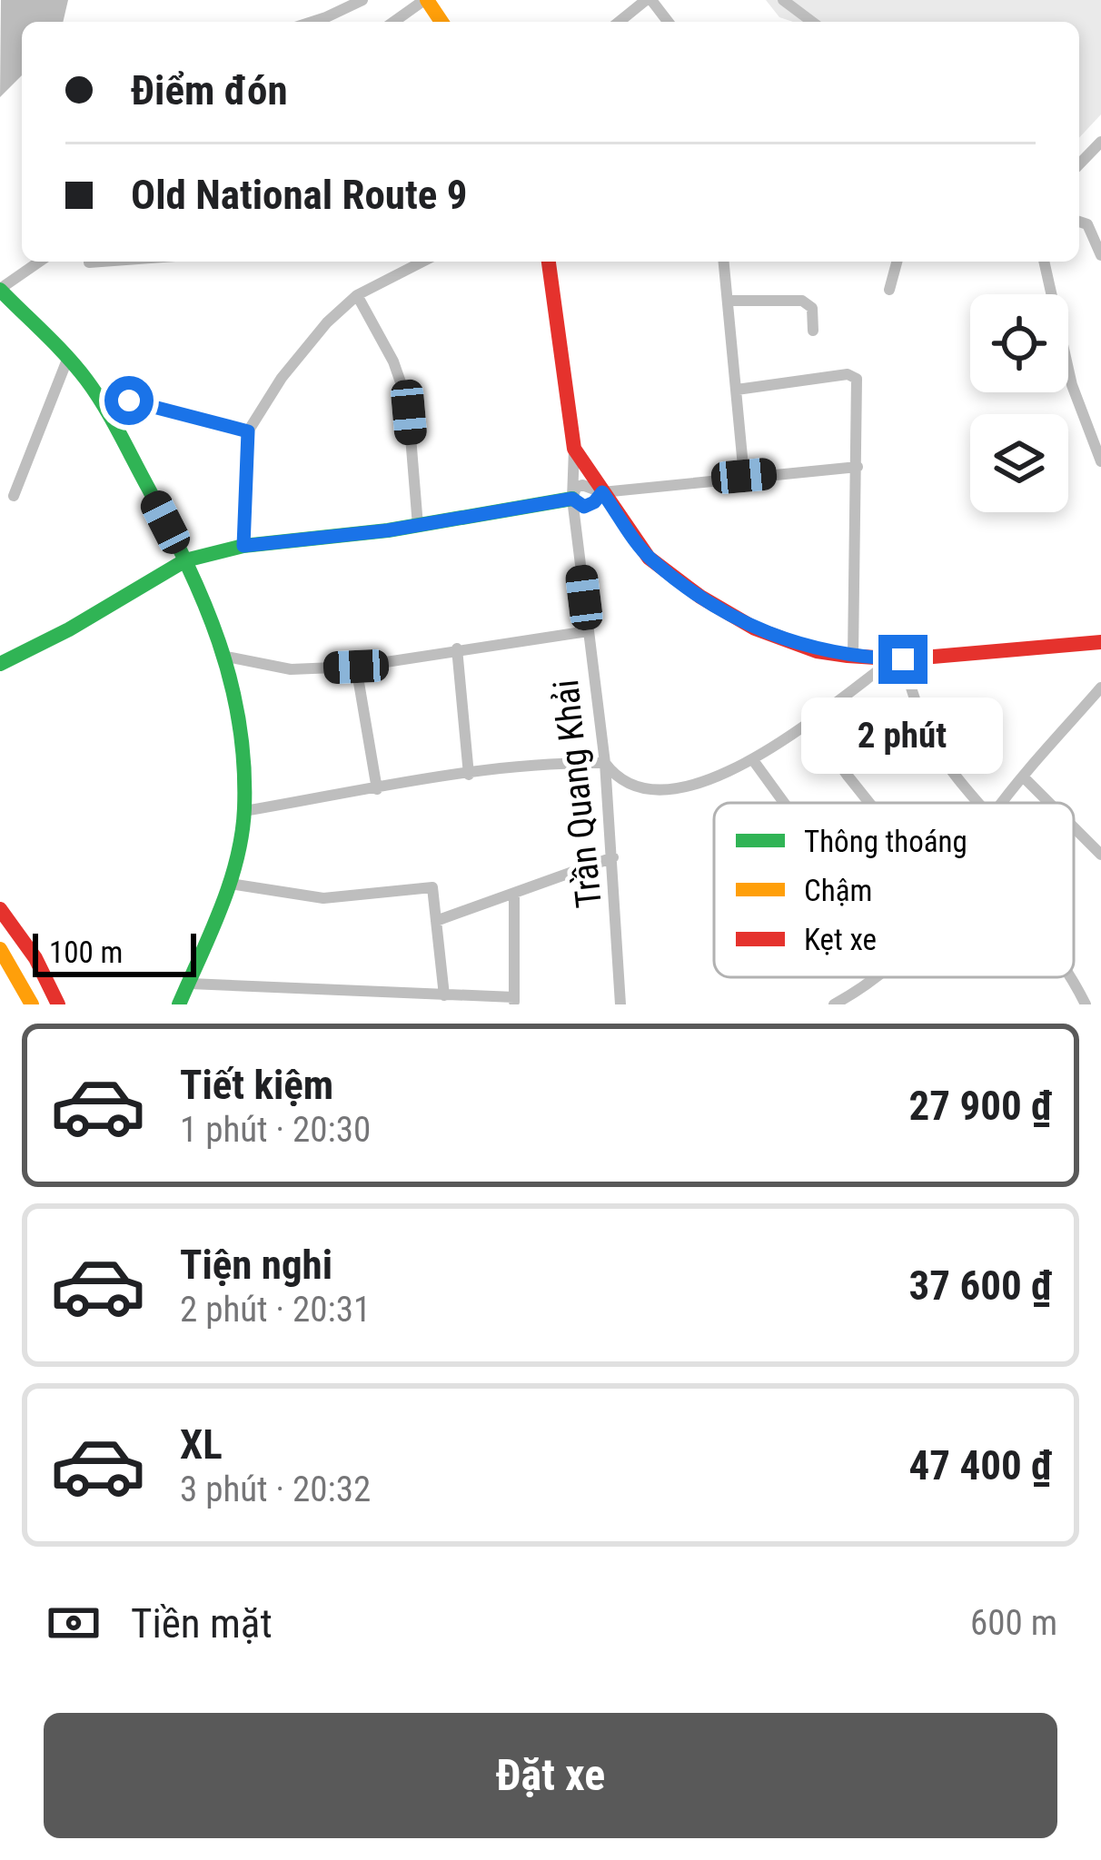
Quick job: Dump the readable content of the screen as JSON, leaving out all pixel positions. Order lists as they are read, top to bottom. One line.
{"streets":{"street":["Trần Quang Khải"]},"legend":["Thông thoáng","Chậm","Kẹt xe"],"scale_bar":"100 m","page":{"banner":["Điểm đón","Old National Route 9"],"bubble":"2 phút","scale":"100 m","list":[{"name":"Tiết kiệm","note":"1 phút · 20:30","value":"27 900 ₫"},{"name":"Tiện nghi","note":"2 phút · 20:31","value":"37 600 ₫"},{"name":"XL","note":"3 phút · 20:32","value":"47 400 ₫"}],"pay":["Tiền mặt","600 m"],"buttons":"Đặt xe"}}
